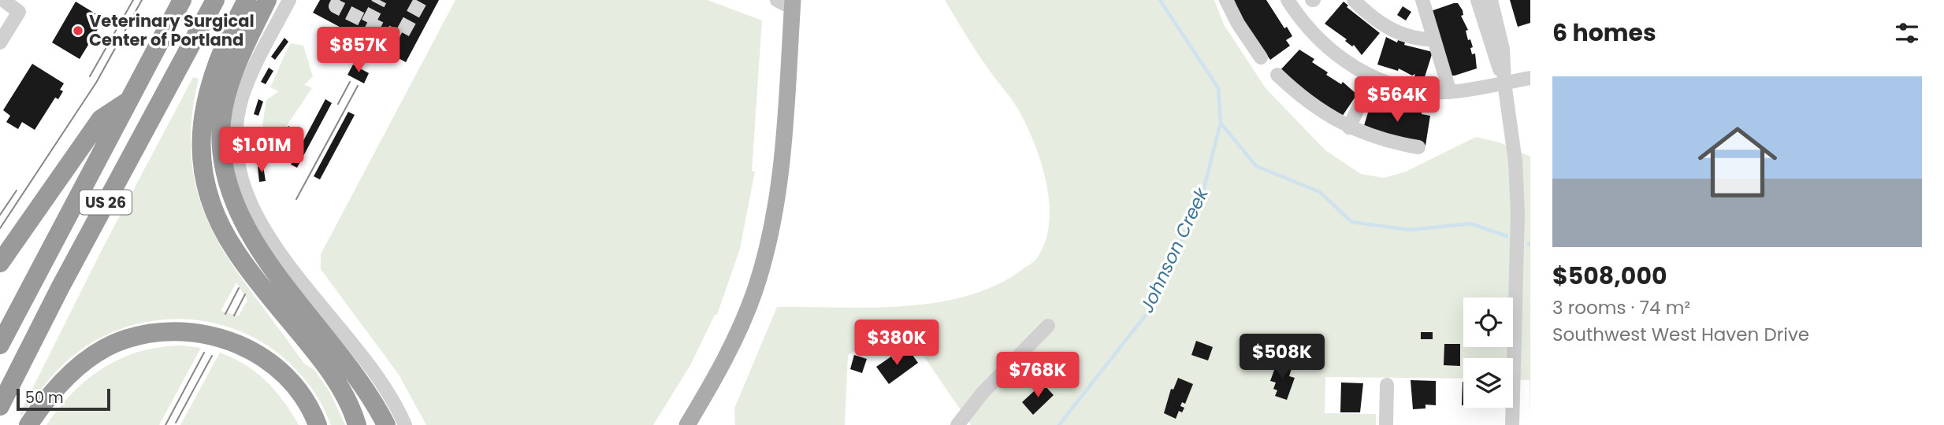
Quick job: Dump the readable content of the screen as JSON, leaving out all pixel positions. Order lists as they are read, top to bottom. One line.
{"streets":{"highway":["US 26"]},"water":["Johnson Creek"],"places":["Veterinary Surgical Center of Portland"],"scale_bar":"50 m","page":{"heading":"6 homes","price":["$857K","$564K","$1.01M","$380K","$508K","$768K"],"list":[{"name":"$508,000","note":"3 rooms · 74 m² · Southwest West Haven Drive"}],"scale":"50 m"}}
